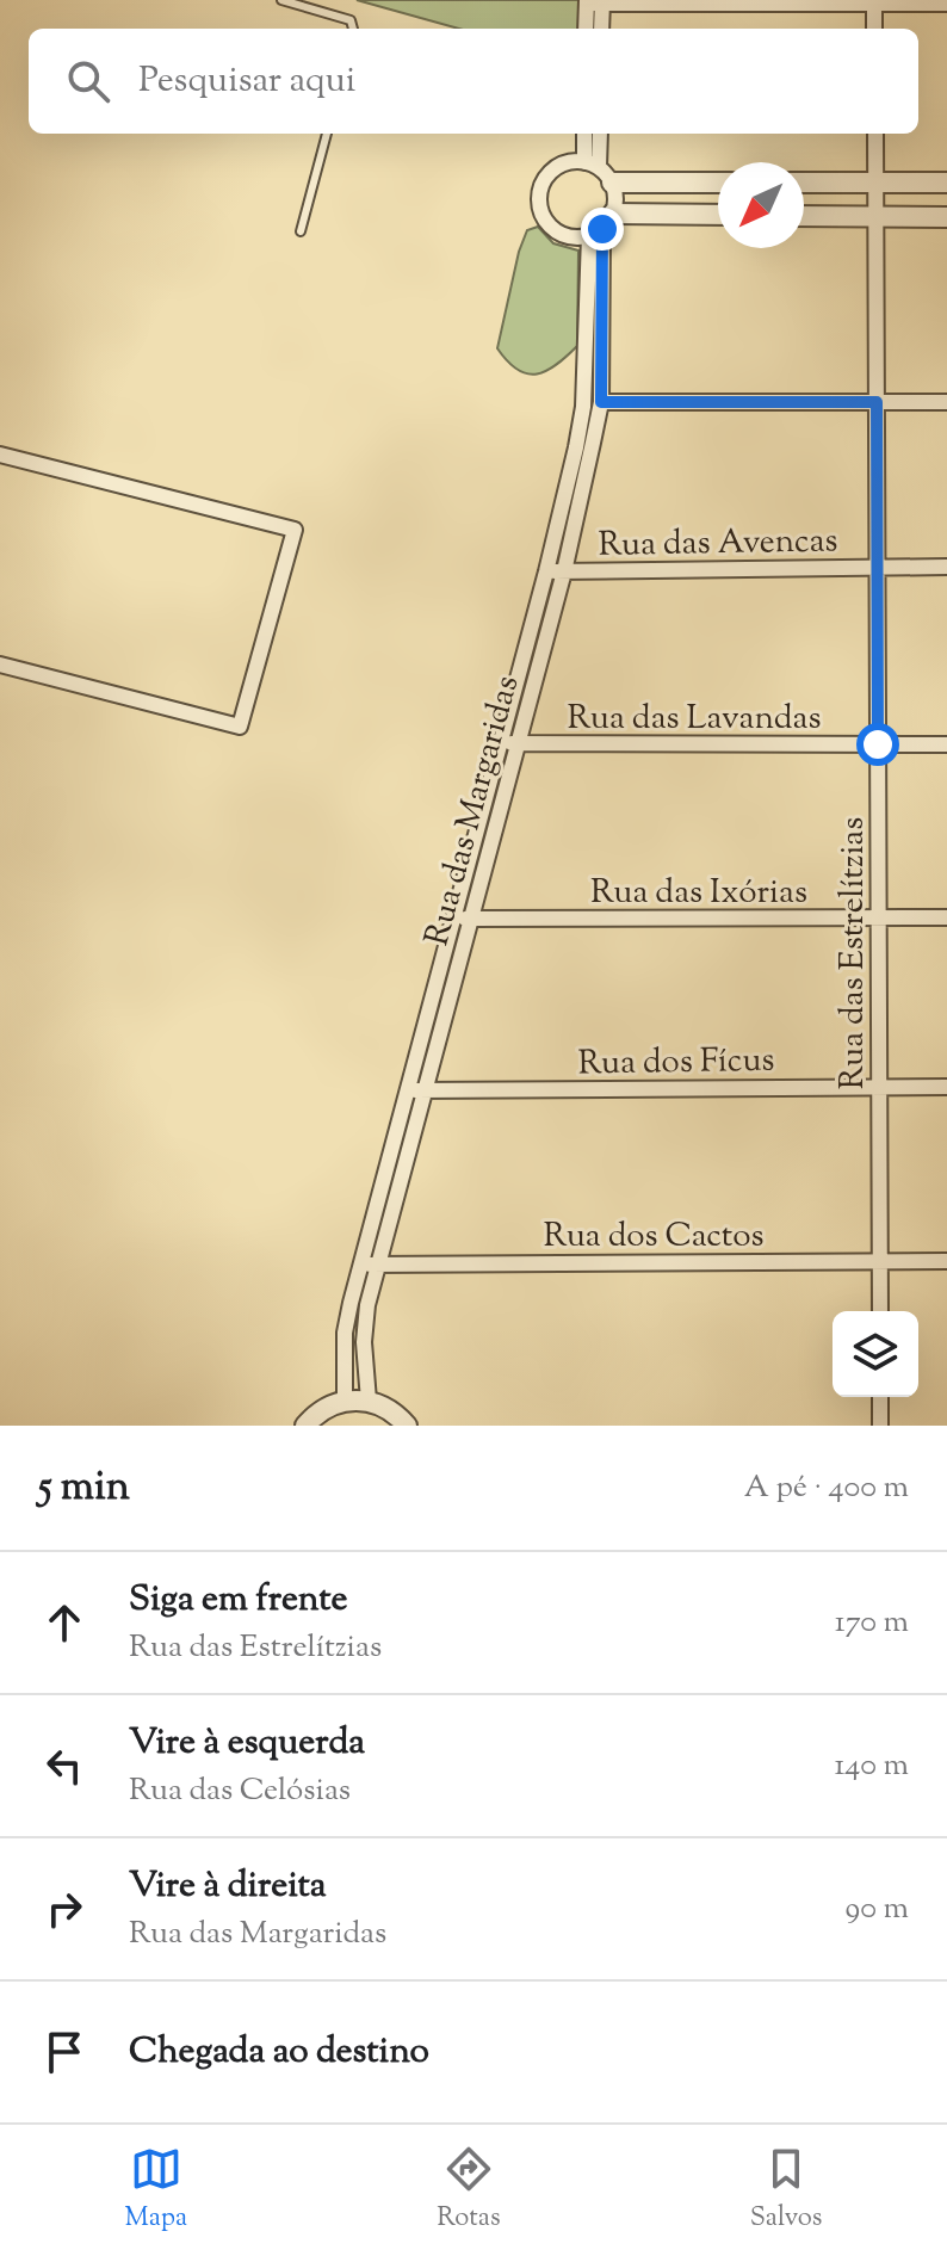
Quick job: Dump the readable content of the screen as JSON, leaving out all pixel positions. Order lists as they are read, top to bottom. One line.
{"streets":{"street":["Rua das Avencas","Rua das Lavandas","Rua das Margaridas","Rua das Ixórias","Rua das Estrelítzias","Rua dos Fícus","Rua dos Cactos"]},"crossings":[["Rua das Avencas","Rua das Margaridas"],["Rua das Avencas","Rua das Estrelítzias"],["Rua das Lavandas","Rua das Margaridas"],["Rua das Lavandas","Rua das Estrelítzias"],["Rua das Margaridas","Rua das Ixórias"],["Rua das Margaridas","Rua dos Fícus"],["Rua das Margaridas","Rua dos Cactos"],["Rua das Ixórias","Rua das Estrelítzias"],["Rua das Estrelítzias","Rua dos Fícus"],["Rua das Estrelítzias","Rua dos Cactos"]],"north":"bottom left","page":{"search":"Pesquisar aqui","heading":["5 min","A pé · 400 m"],"list":[["Siga em frente","Rua das Estrelítzias","170 m"],["Vire à esquerda","Rua das Celósias","140 m"],["Vire à direita","Rua das Margaridas","90 m"],"Chegada ao destino"],"nav":["Mapa","Rotas","Salvos"]}}
